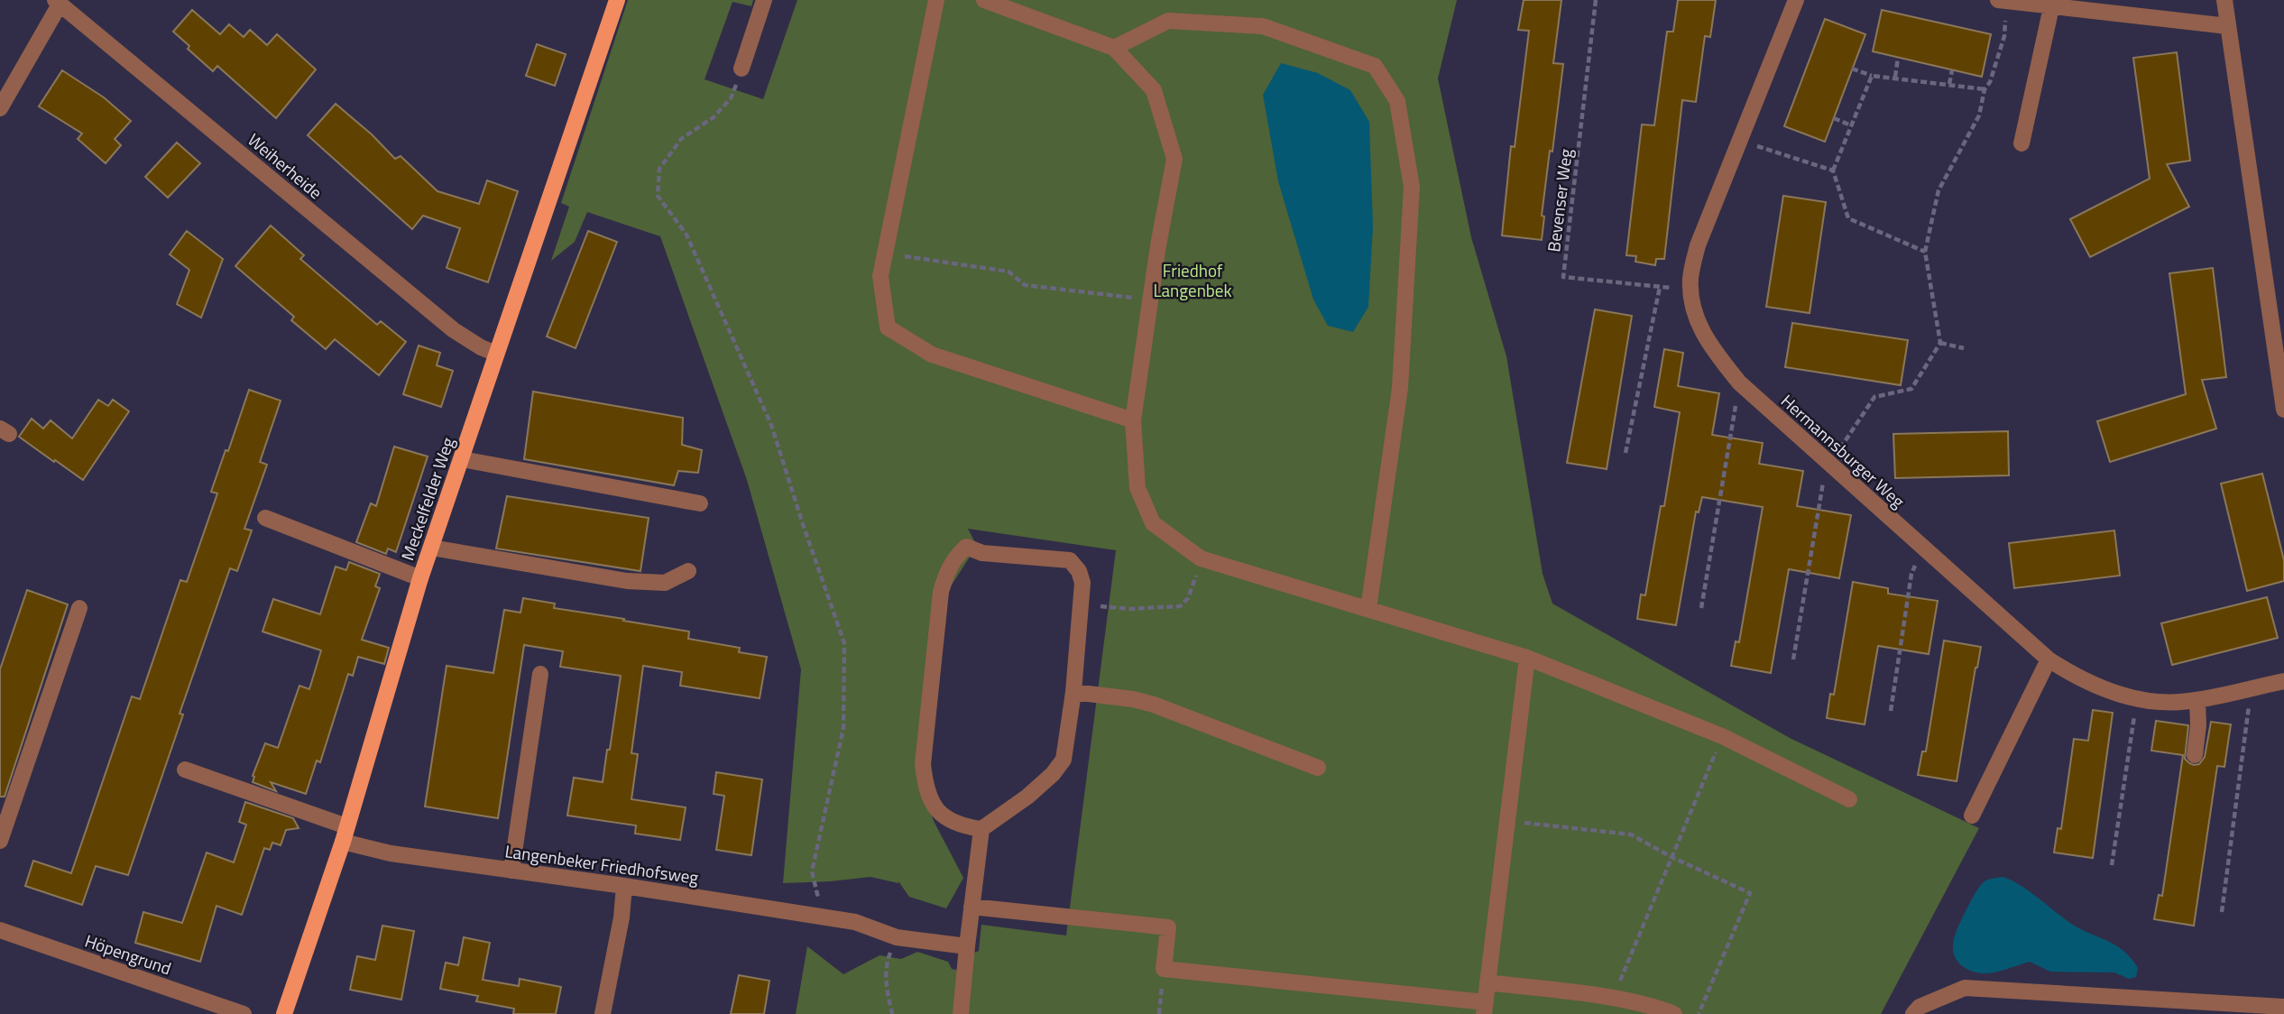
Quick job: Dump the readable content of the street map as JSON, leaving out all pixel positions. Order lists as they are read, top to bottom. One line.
{"streets":{"main road":["Meckelfelder Weg"],"street":["Weiherheide","Hermannsburger Weg","Langenbeker Friedhofsweg","Höpengrund"],"path":["Bevenser Weg"]},"crossings":[["Weiherheide","Meckelfelder Weg"],["Bevenser Weg","Hermannsburger Weg"],["Meckelfelder Weg","Langenbeker Friedhofsweg"]],"parks":["Friedhof Langenbek"]}
